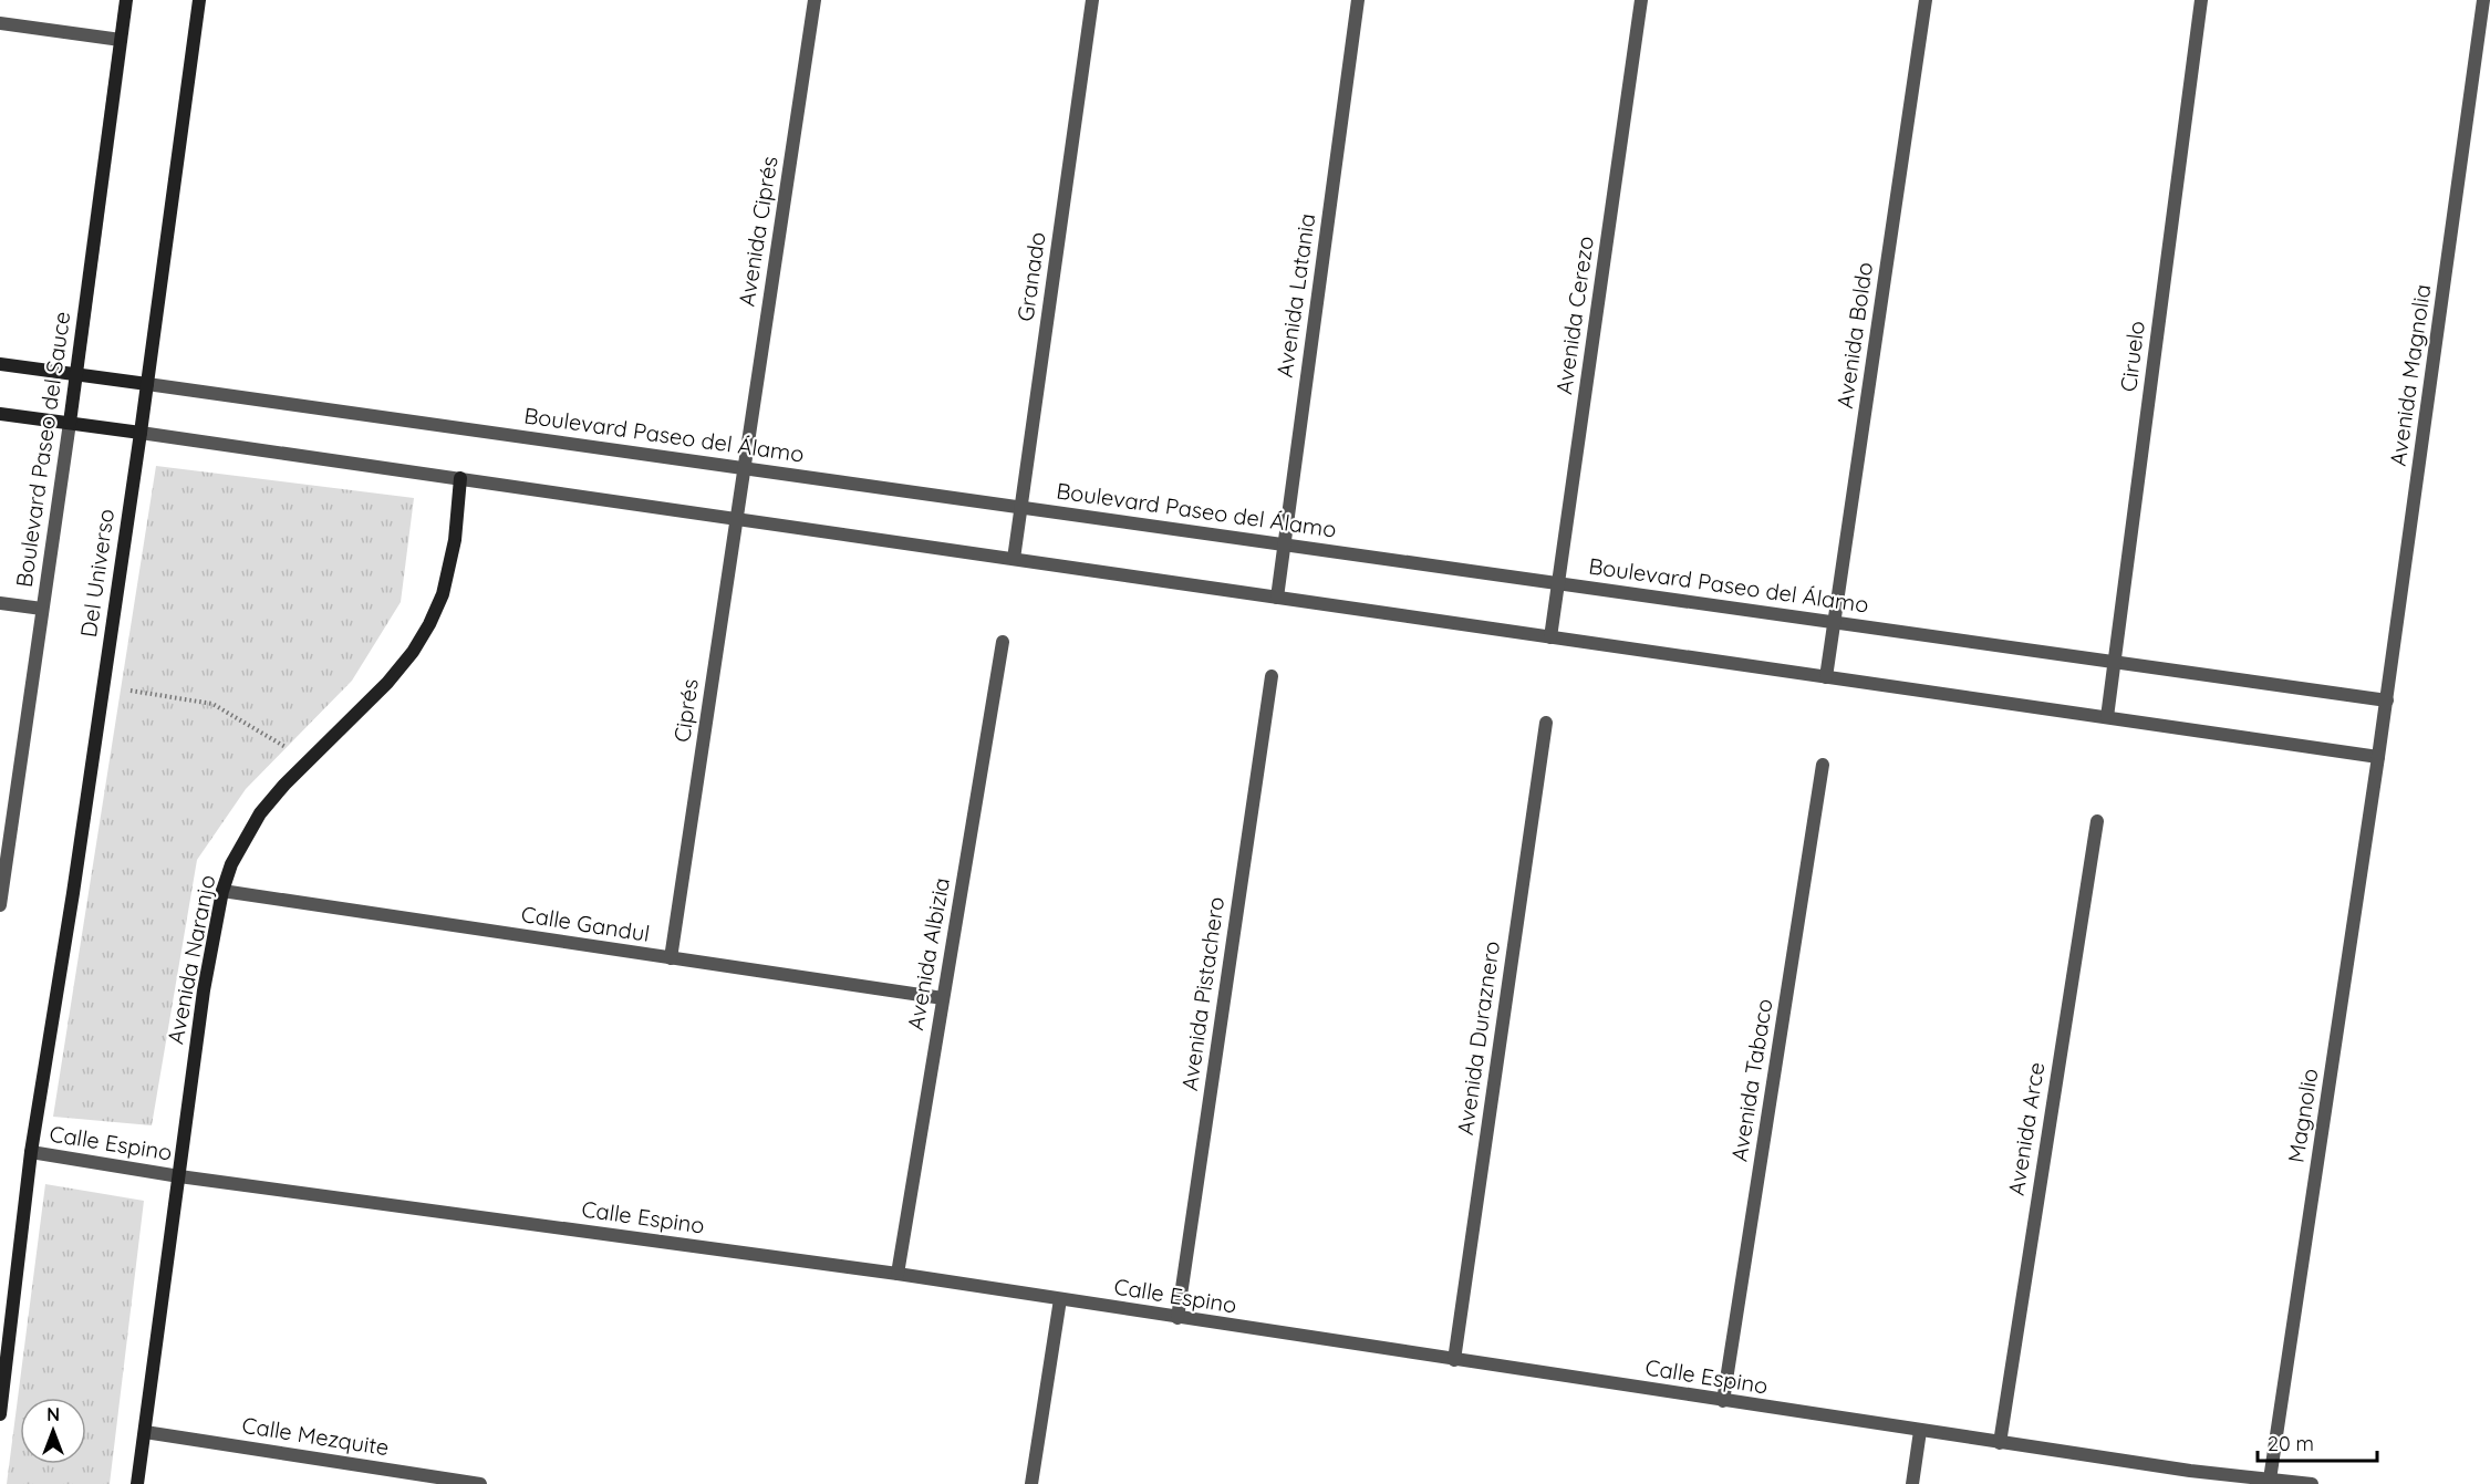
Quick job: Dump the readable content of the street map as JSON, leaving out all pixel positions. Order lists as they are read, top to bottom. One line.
{"streets":{"street":["Avenida Ciprés","Granado","Avenida Latania","Avenida Cerezo","Avenida Boldo","Ciruelo","Avenida Magnolia","Boulevard Paseo del Álamo","Boulevard Paseo del Sauce","Del Universo","Ciprés","Calle Gandul","Avenida Albizia","Avenida Naranjo","Avenida Pistachero","Avenida Duraznero","Avenida Tabaco","Magnolio","Avenida Arce","Calle Espino","Calle Mezquite"]},"crossings":[["Avenida Ciprés","Boulevard Paseo del Álamo"],["Avenida Ciprés","Ciprés"],["Granado","Boulevard Paseo del Álamo"],["Avenida Latania","Boulevard Paseo del Álamo"],["Avenida Cerezo","Boulevard Paseo del Álamo"],["Avenida Boldo","Boulevard Paseo del Álamo"],["Ciruelo","Boulevard Paseo del Álamo"],["Avenida Magnolia","Boulevard Paseo del Álamo"],["Avenida Magnolia","Magnolio"],["Boulevard Paseo del Álamo","Boulevard Paseo del Sauce"],["Boulevard Paseo del Álamo","Del Universo"],["Boulevard Paseo del Álamo","Ciprés"],["Del Universo","Calle Espino"],["Ciprés","Calle Gandul"],["Calle Gandul","Avenida Albizia"],["Calle Gandul","Avenida Naranjo"],["Avenida Albizia","Calle Espino"],["Avenida Naranjo","Calle Espino"],["Avenida Naranjo","Calle Mezquite"],["Avenida Pistachero","Calle Espino"],["Avenida Duraznero","Calle Espino"],["Avenida Tabaco","Calle Espino"],["Magnolio","Calle Espino"],["Avenida Arce","Calle Espino"]],"scale_bar":"20 m","north":"top"}
